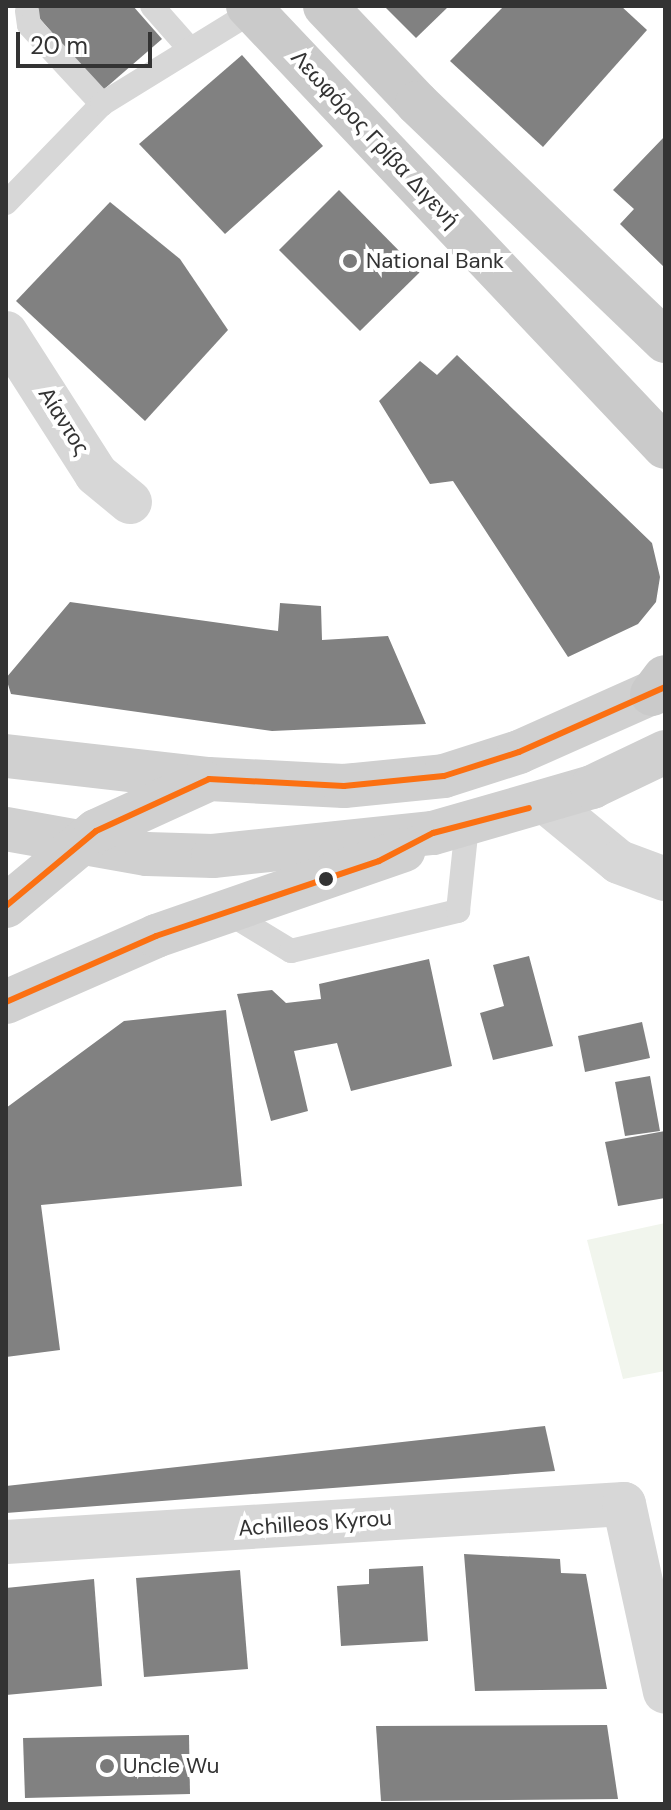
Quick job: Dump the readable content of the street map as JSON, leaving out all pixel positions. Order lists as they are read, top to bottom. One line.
{"streets":{"main road":["Λεωφόρος Γρίβα Διγενή"],"street":["Αίαντος","Achilleos Kyrou"]},"places":["National Bank","Uncle Wu"],"scale_bar":"20 m"}
